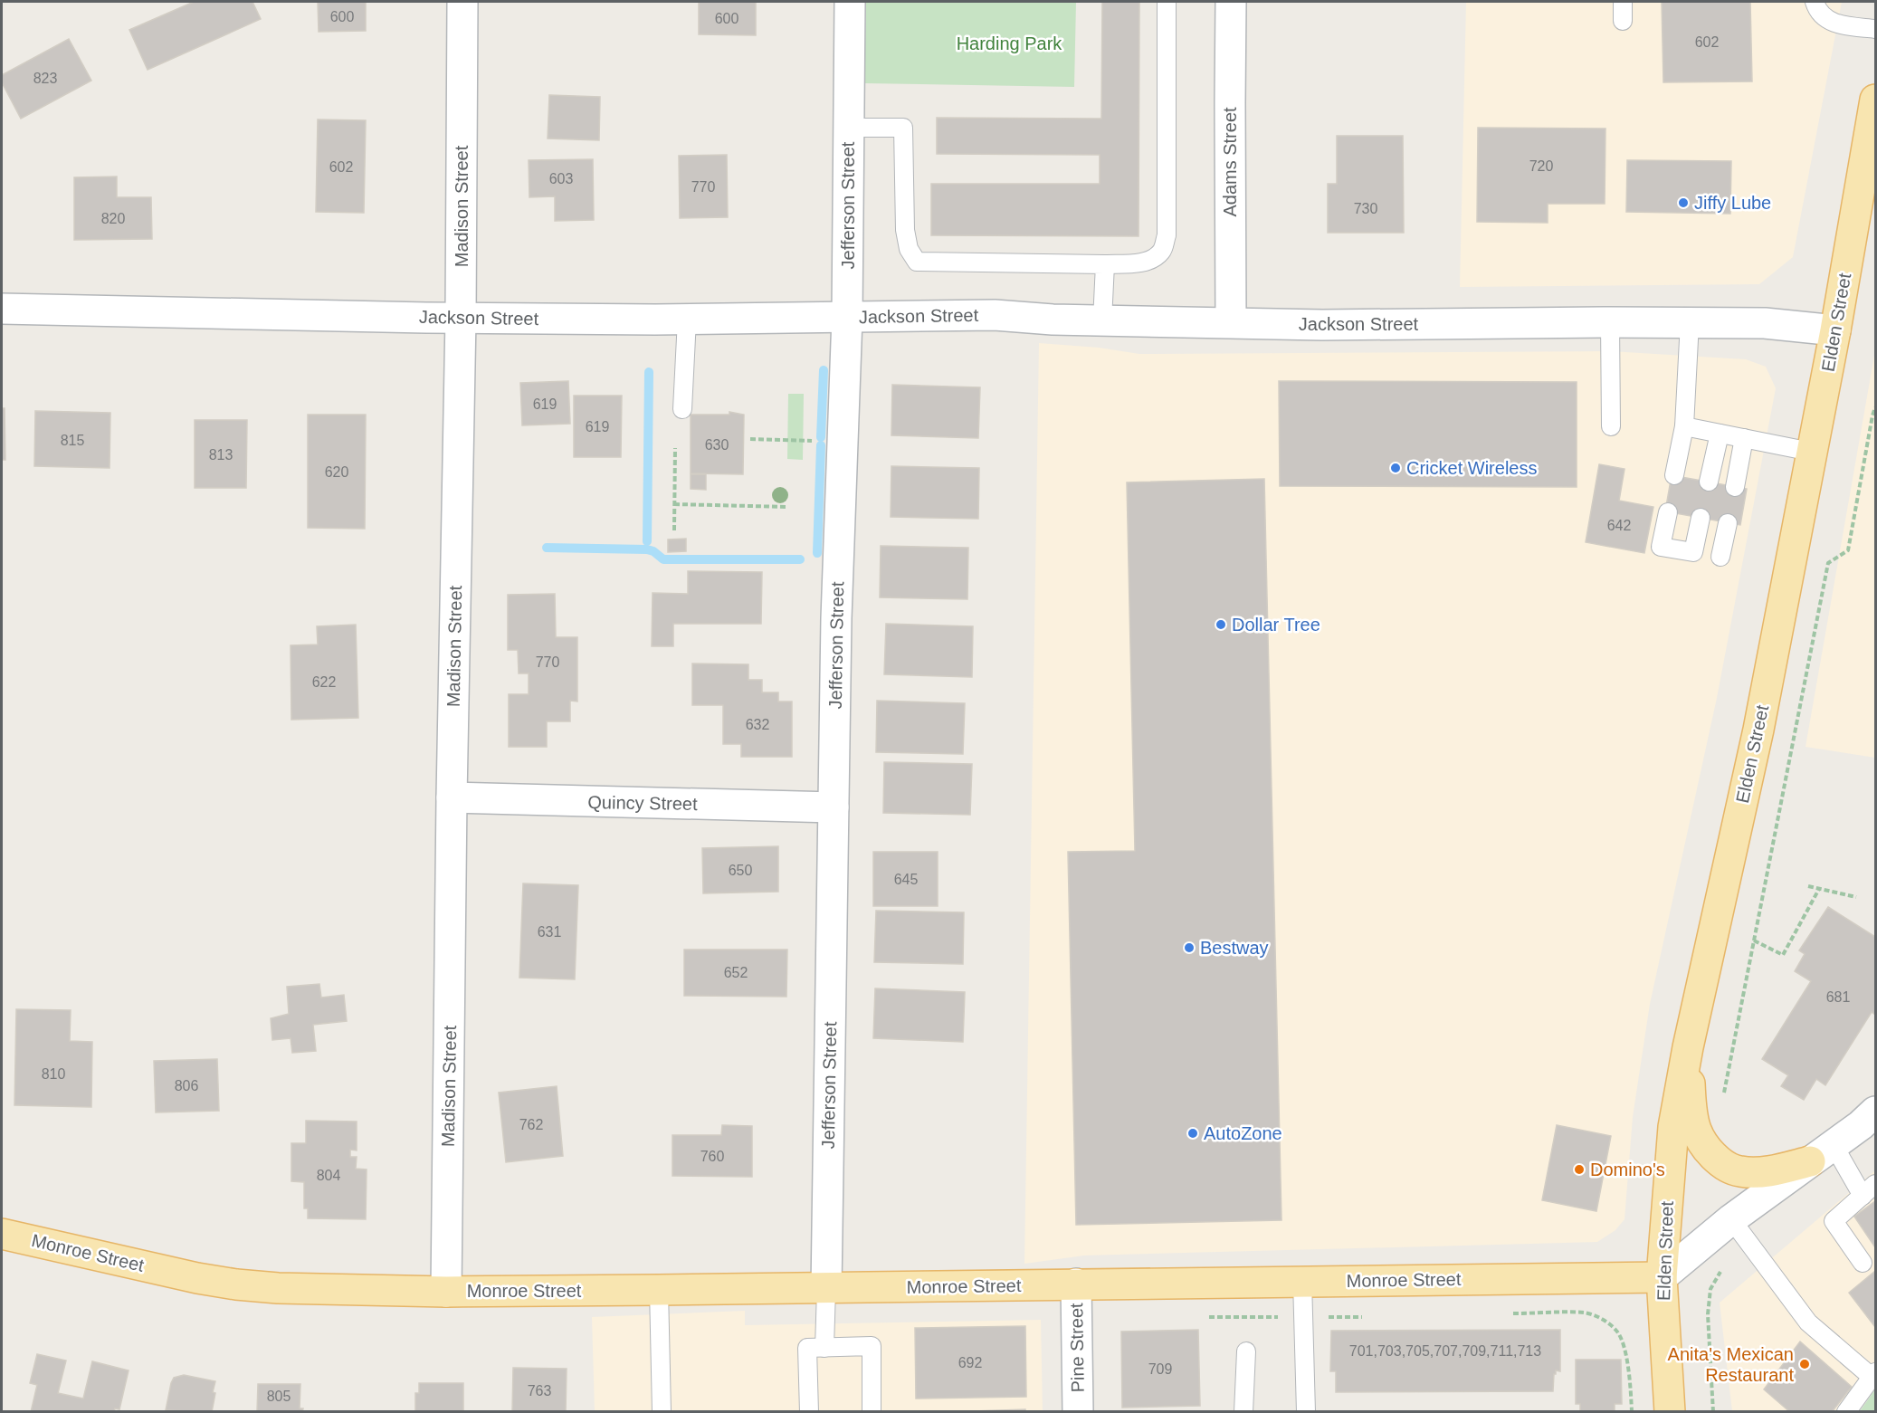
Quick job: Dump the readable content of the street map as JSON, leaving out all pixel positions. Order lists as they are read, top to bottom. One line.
{"streets":{"main road":["Elden Street","Monroe Street"],"street":["Adams Street","Jefferson Street","Madison Street","Jackson Street","Quincy Street","Pine Street"]},"crossings":[["Adams Street","Jackson Street"],["Jefferson Street","Jackson Street"],["Jefferson Street","Quincy Street"],["Jefferson Street","Monroe Street"],["Madison Street","Jackson Street"],["Madison Street","Quincy Street"],["Madison Street","Monroe Street"],["Jackson Street","Elden Street"],["Elden Street","Monroe Street"],["Monroe Street","Pine Street"]],"parks":["Harding Park"],"places":["Jiffy Lube","Cricket Wireless","Dollar Tree","Bestway","AutoZone","Domino's","Anita's Mexican Restaurant"],"house_numbers":["600","600","602","823","720","602","603","770","730","820","619","619","815","630","813","620","642","770","622","632","650","645","631","652","681","810","806","762","760","804","701,703,705,707,709,711,713","692","709","763","805"]}
